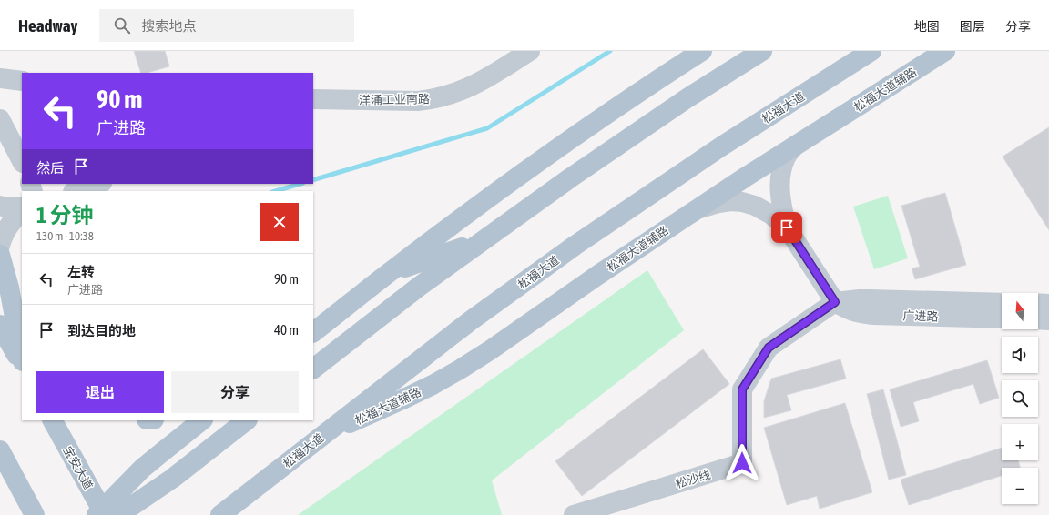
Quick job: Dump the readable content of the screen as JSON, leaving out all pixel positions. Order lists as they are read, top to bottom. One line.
{"streets":{"main road":["松福大道辅路","松福大道","宝安大道"],"street":["洋涌工业南路","广进路","松沙线"]},"crossings":[["松福大道辅路","松福大道"],["广进路","松沙线"]],"north":"top","page":{"header":"Headway","search":"搜索地点","nav":["地图","图层","分享"],"turn":["90 m","广进路"],"then":"然后","heading":["1 分钟","130 m · 10:38"],"list":[{"name":"左转","note":"广进路","value":"90 m"},{"name":"到达目的地","value":"40 m"}],"map_buttons":["+","−"],"buttons":["退出","分享"]}}
